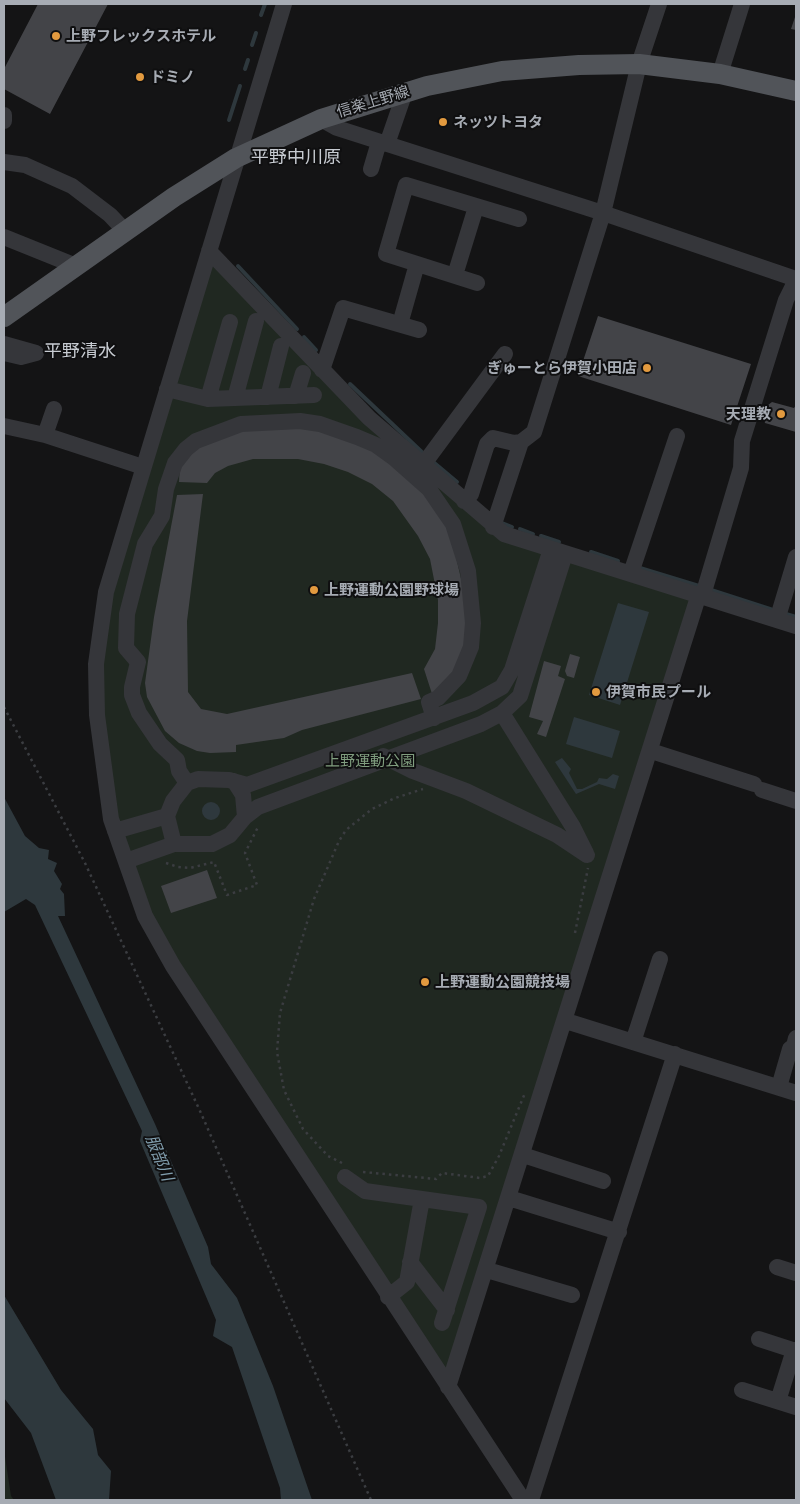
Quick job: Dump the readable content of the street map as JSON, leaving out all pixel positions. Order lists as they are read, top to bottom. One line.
{"streets":{"main road":["信楽上野線"]},"districts":["平野中川原","平野清水"],"water":["服部川"],"parks":["上野運動公園"],"places":["上野フレックスホテル","ドミノ","ネッツトヨタ","ぎゅーとら伊賀小田店","天理教","上野運動公園野球場","伊賀市民プール","上野運動公園競技場"]}
